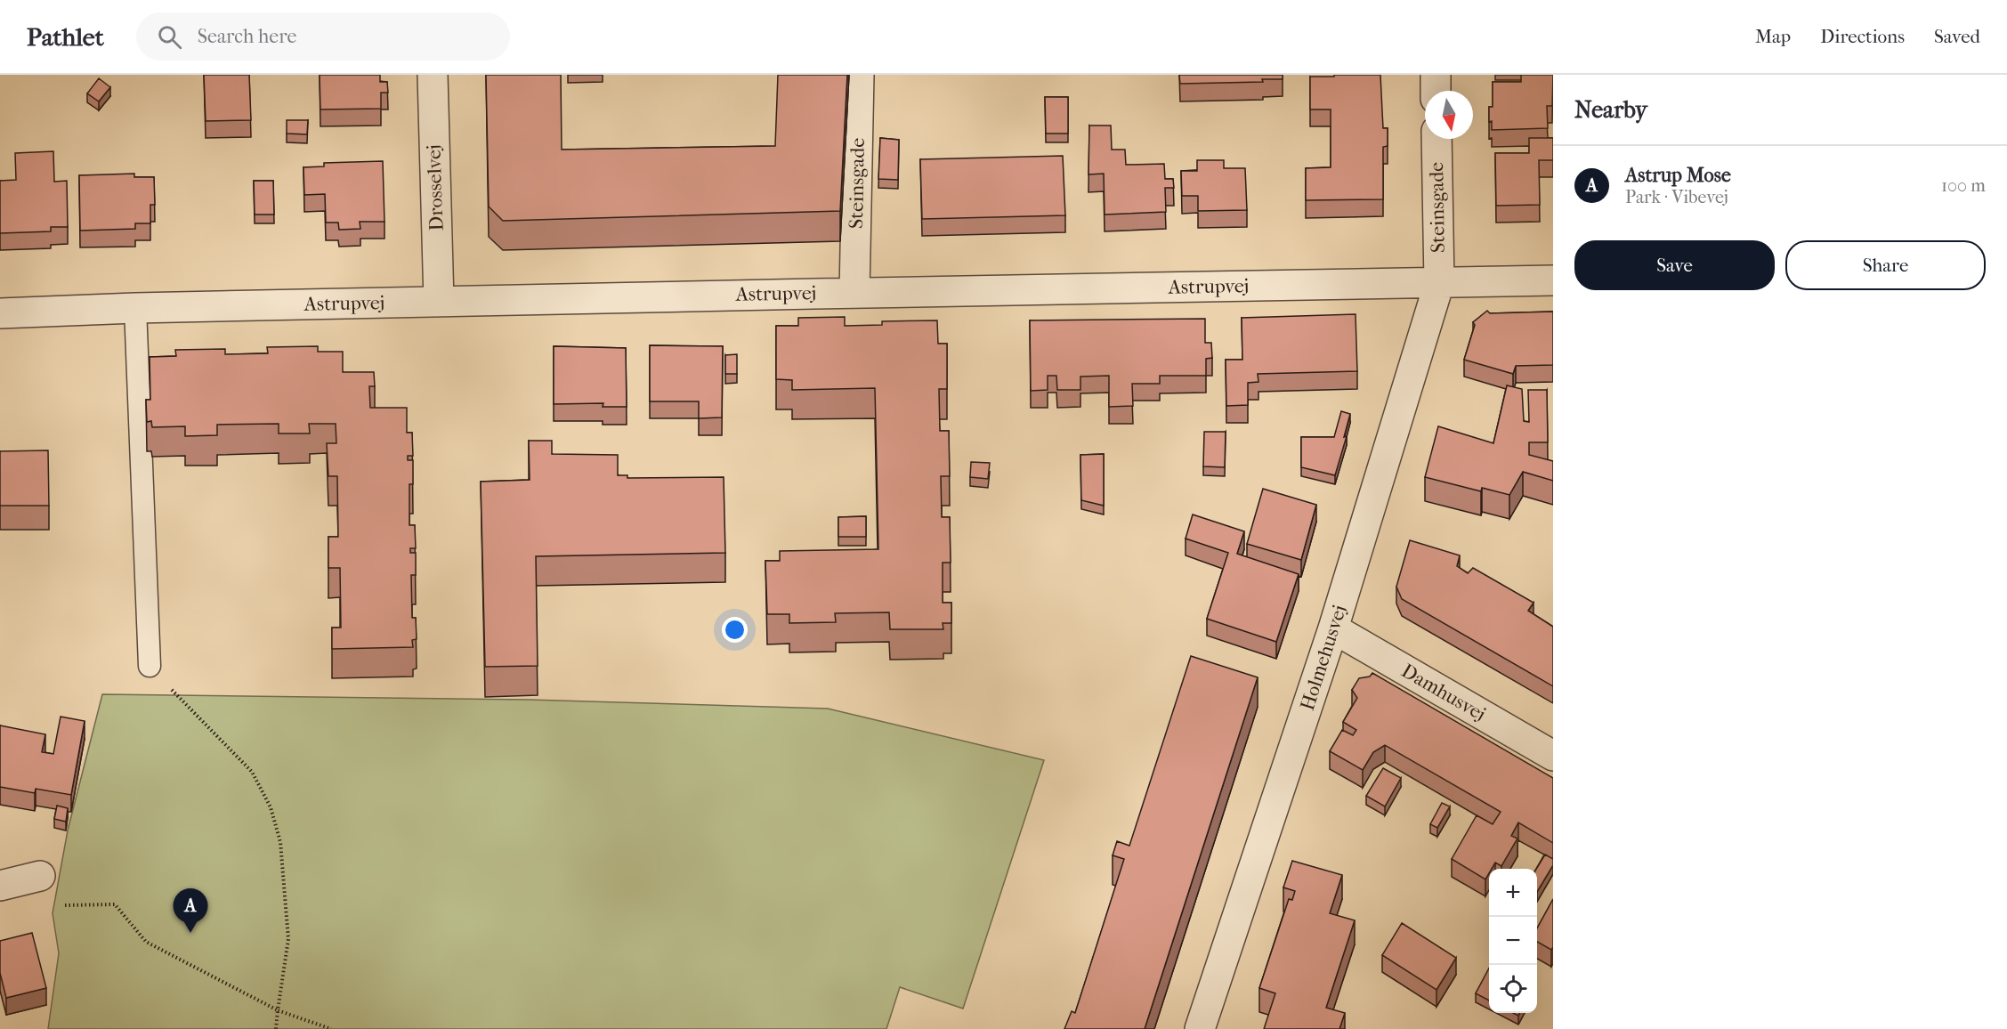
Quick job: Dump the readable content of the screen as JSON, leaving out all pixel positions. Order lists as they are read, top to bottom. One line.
{"streets":{"street":["Steinsgade","Drosselvej","Astrupvej","Holmehusvej","Damhusvej"]},"crossings":[["Steinsgade","Astrupvej"],["Steinsgade","Holmehusvej"],["Drosselvej","Astrupvej"],["Astrupvej","Holmehusvej"],["Holmehusvej","Damhusvej"]],"north":"bottom","page":{"header":"Pathlet","search":"Search here","nav":["Map","Directions","Saved"],"heading":"Nearby","list":[{"mark":"A","name":"Astrup Mose","note":"Park · Vibevej","value":"100 m"}],"buttons":["Save","Share"],"map_buttons":["+","−"],"pins":"A"}}
